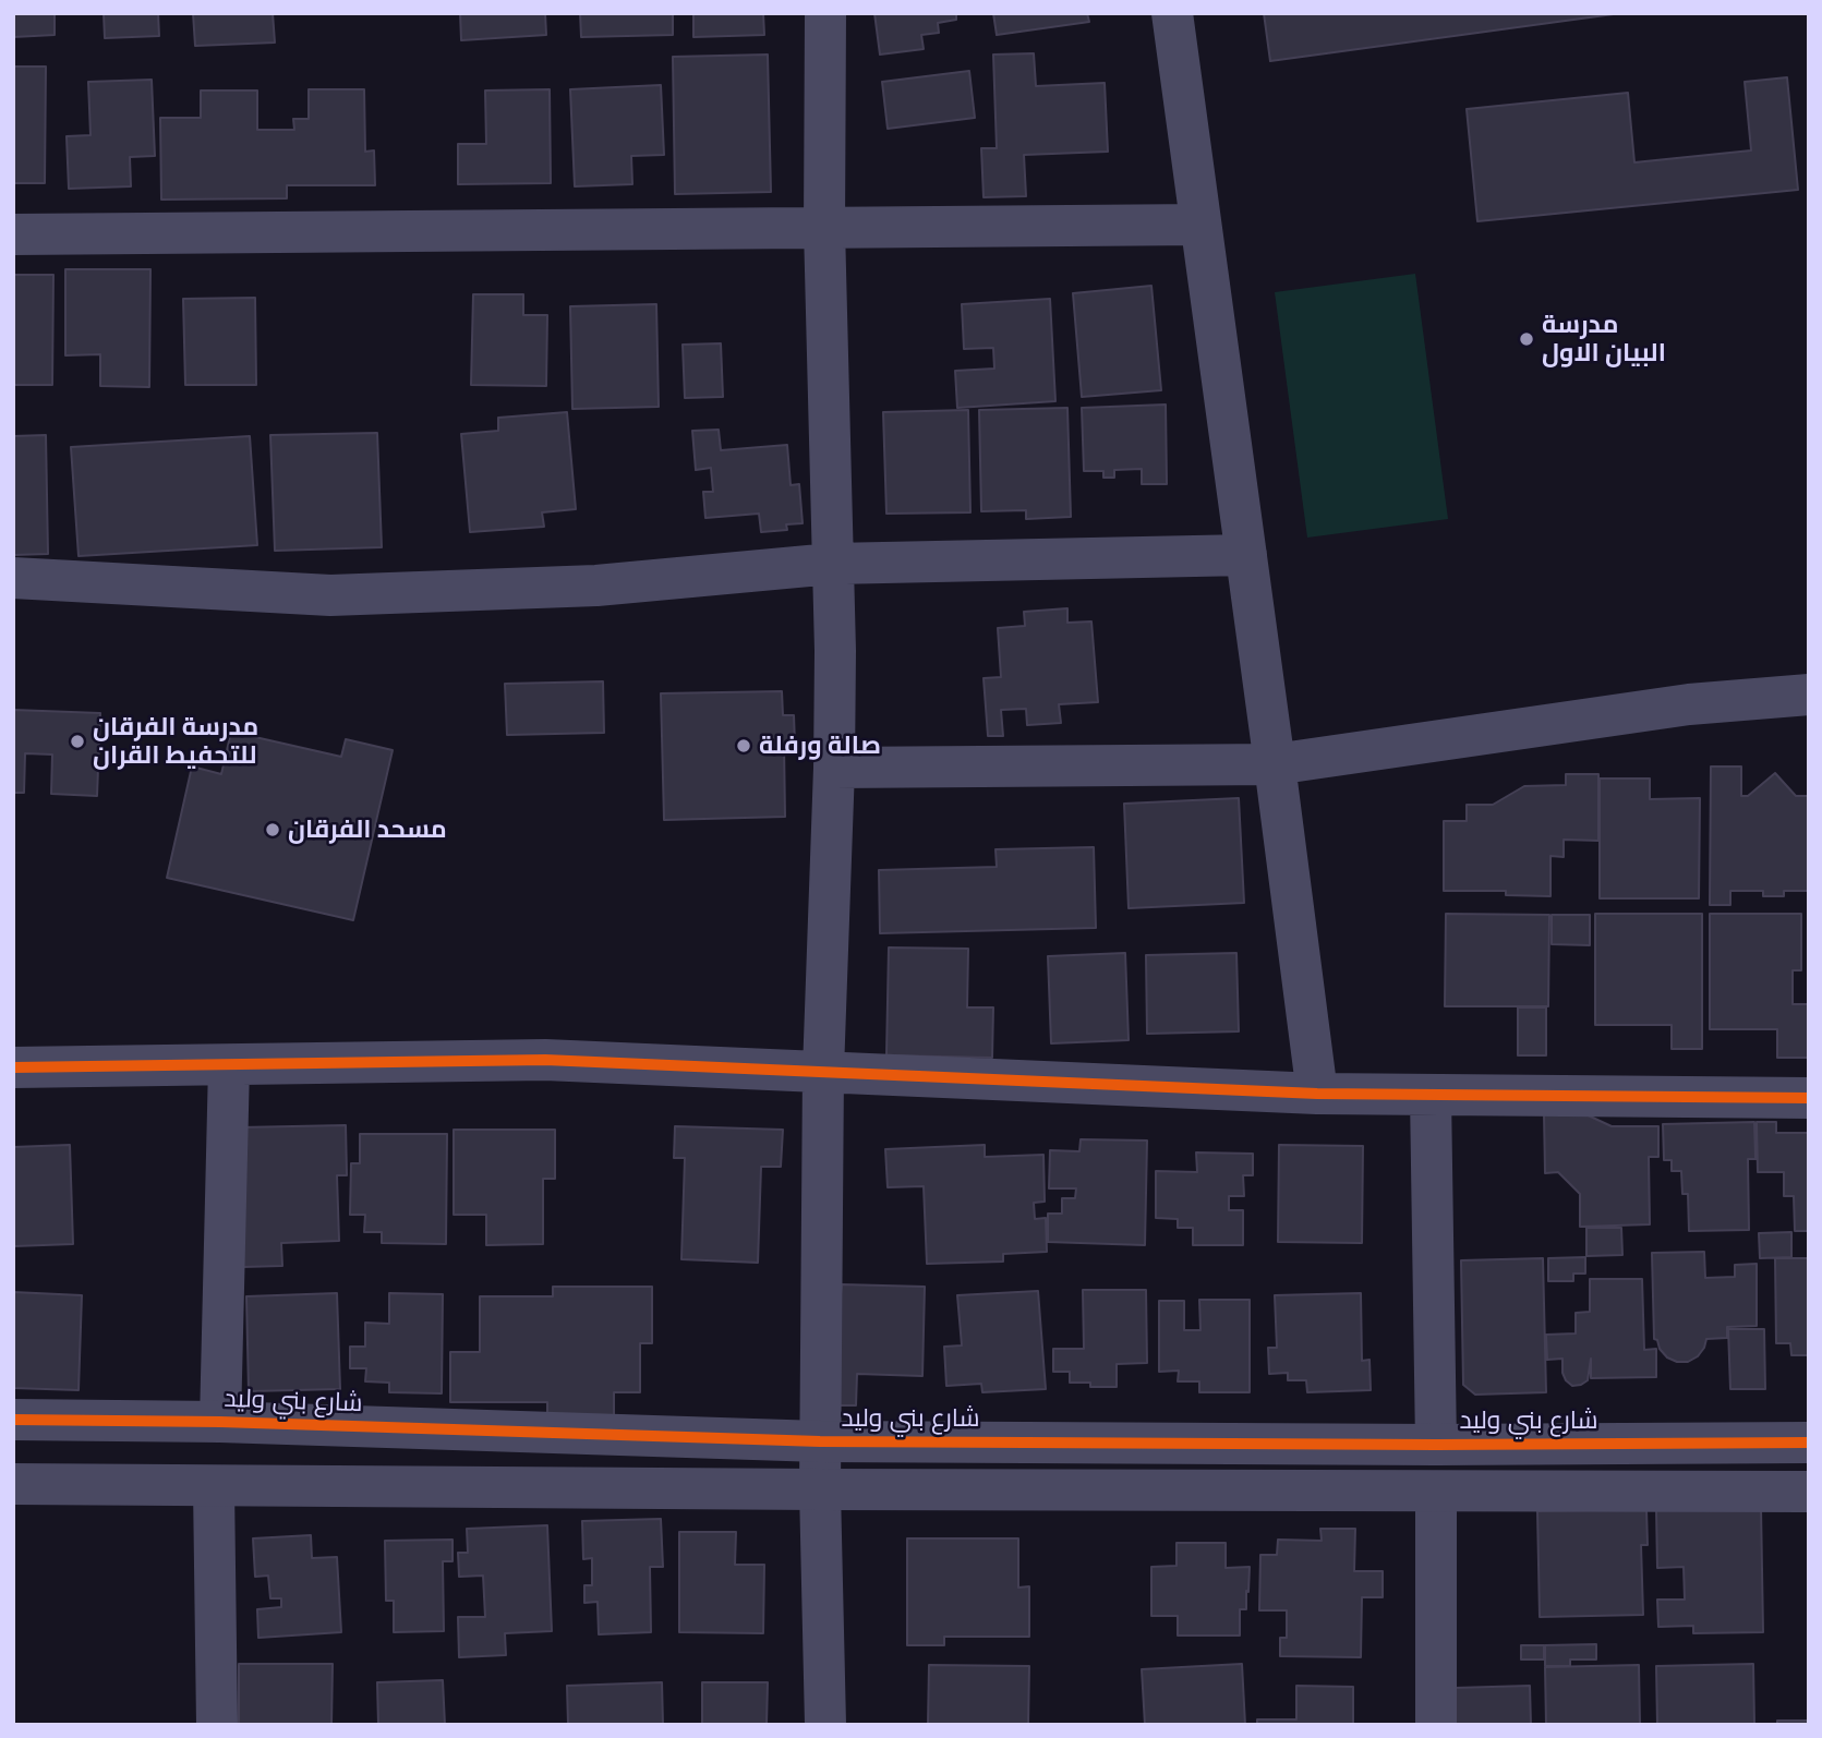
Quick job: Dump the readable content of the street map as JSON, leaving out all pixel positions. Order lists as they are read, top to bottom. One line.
{"streets":{"street":["شارع بني وليد"]},"places":["مدرسة البيان الاول","مدرسة الفرقان للتحفيط القران","صالة ورفلة","مسحد الفرقان"]}
